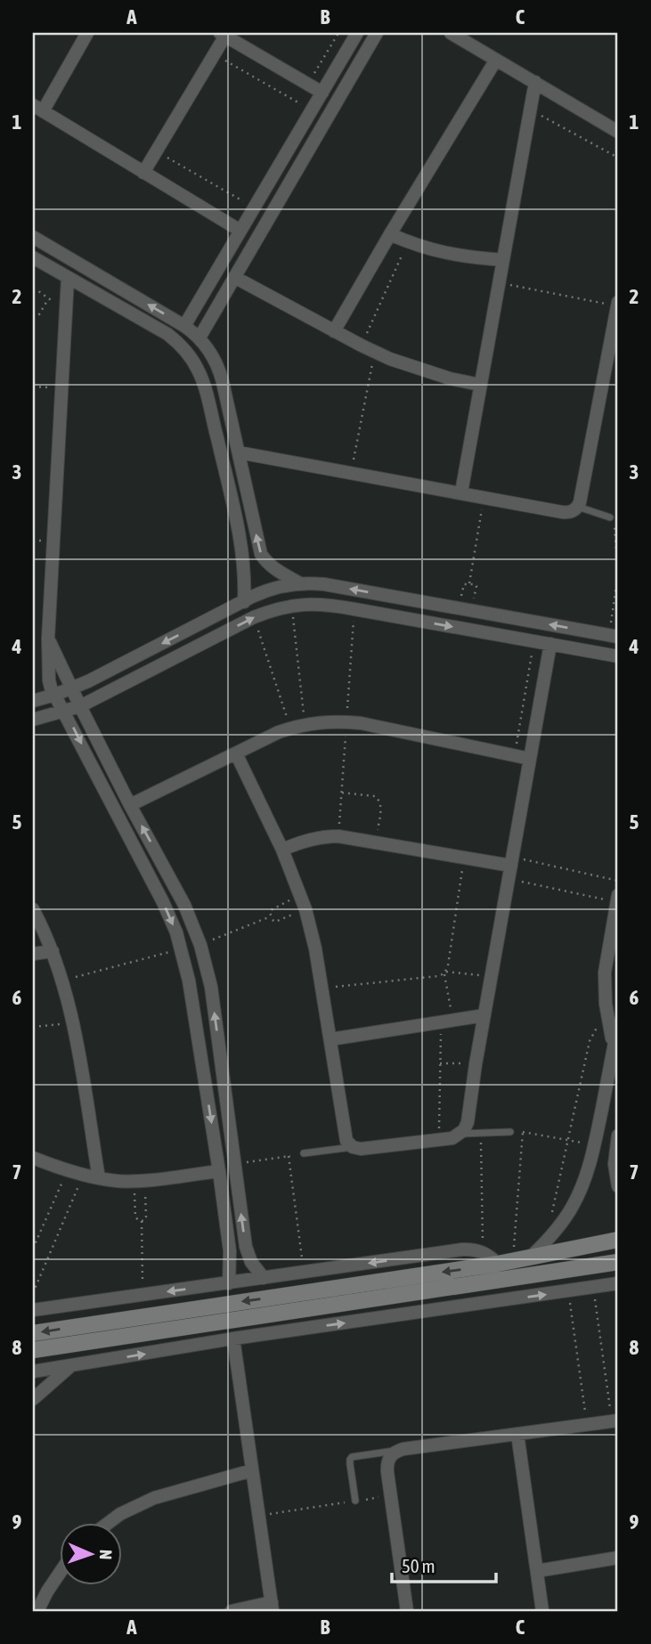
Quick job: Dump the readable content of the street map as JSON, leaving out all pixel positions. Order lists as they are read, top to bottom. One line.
{"scale_bar":"50 m","north":"right","grid":{"columns":["A","B","C"],"rows":["1","2","3","4","5","6","7","8","9"]}}
